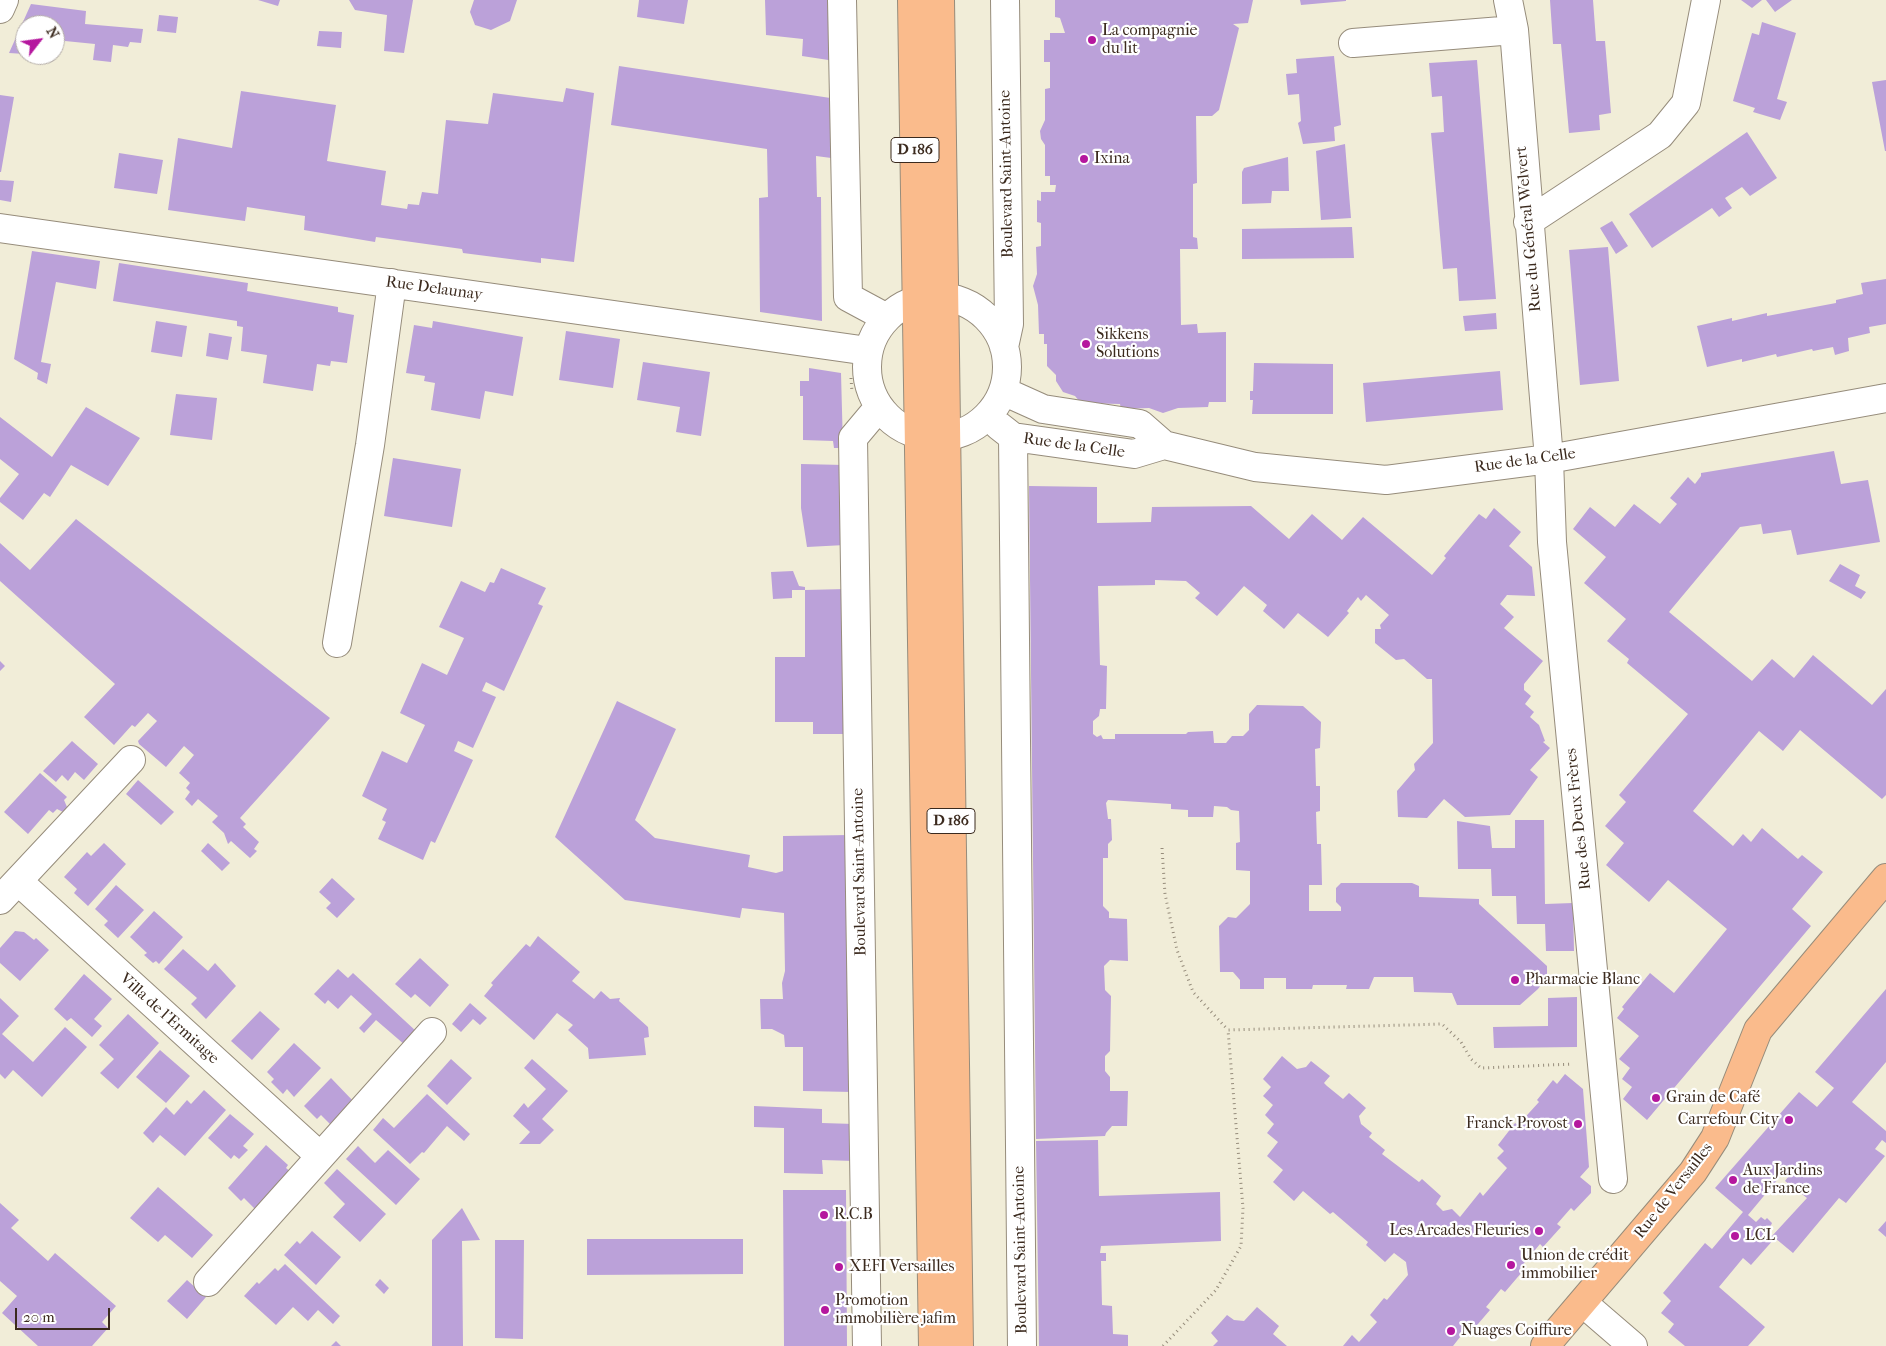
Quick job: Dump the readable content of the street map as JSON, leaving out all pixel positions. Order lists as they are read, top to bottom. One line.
{"streets":{"main road":["D 186","Rue de Versailles"],"street":["Boulevard Saint-Antoine","Rue du Général Welvert","Rue Delaunay","Rue de la Celle","Rue des Deux Frères","Villa de l'Ermitage"]},"crossings":[["D 186","Boulevard Saint-Antoine"],["Boulevard Saint-Antoine","Rue Delaunay"],["Boulevard Saint-Antoine","Rue de la Celle"],["Rue du Général Welvert","Rue de la Celle"],["Rue du Général Welvert","Rue des Deux Frères"],["Rue de la Celle","Rue des Deux Frères"]],"places":["La compagnie du lit","Ixina","Sikkens Solutions","Pharmacie Blanc","Grain de Café","Carrefour City","Franck Provost","Aux Jardins de France","R.C.B","Les Arcades Fleuries","LCL","Union de crédit immobilier","XEFI Versailles","Promotion immobilière jafim","Nuages Coiffure"],"scale_bar":"20 m","north":"top right"}
